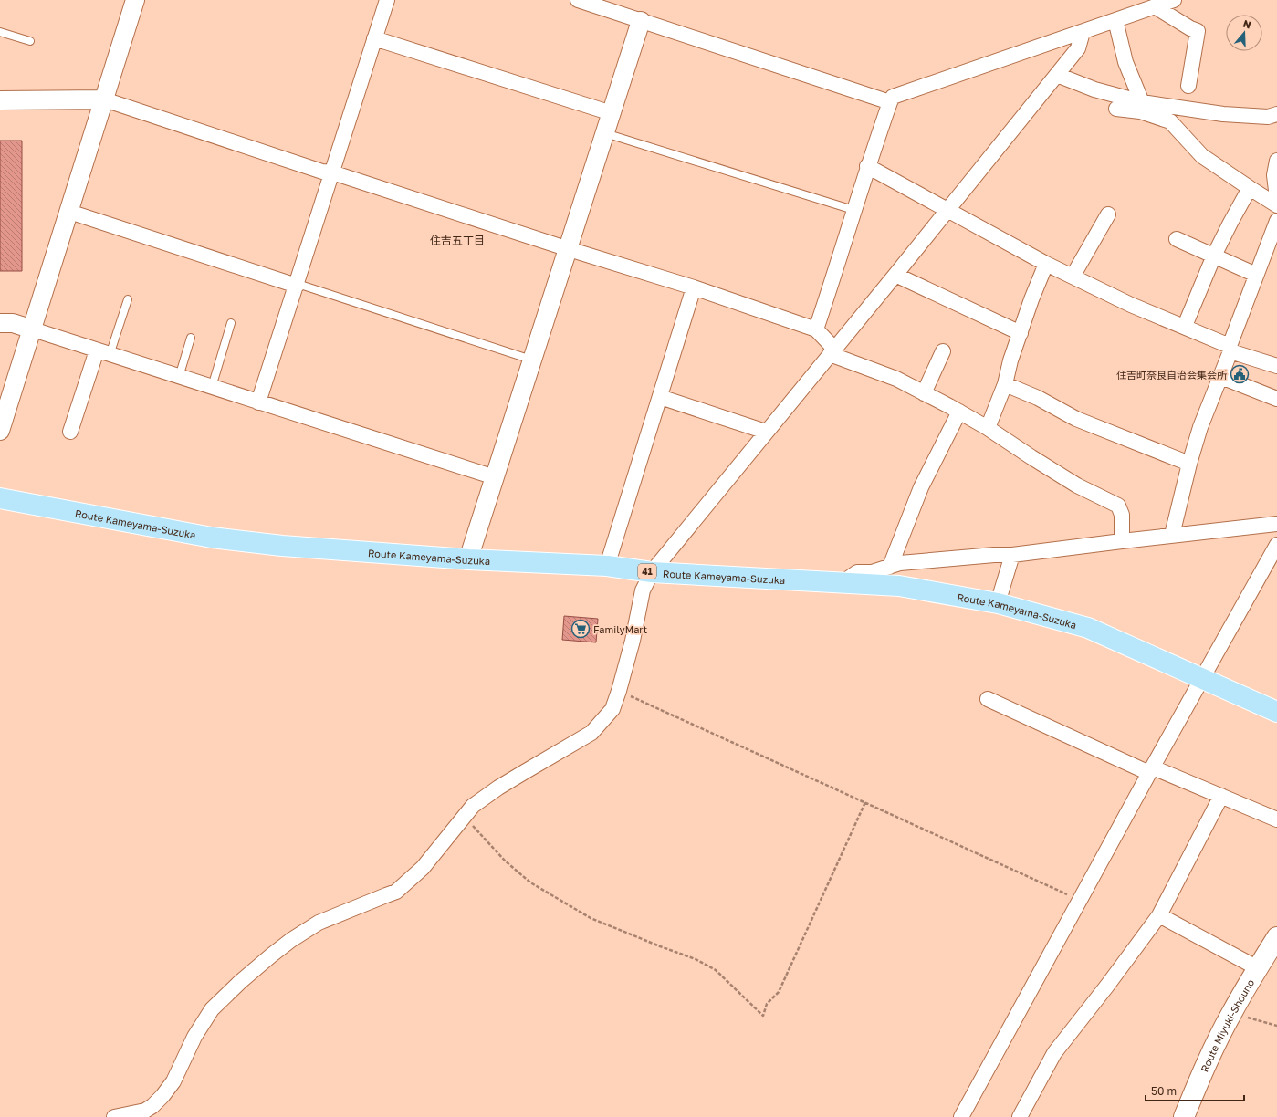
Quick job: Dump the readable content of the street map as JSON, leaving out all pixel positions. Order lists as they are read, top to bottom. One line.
{"streets":{"main road":["Route Kameyama-Suzuka","41","Route Miyuki-Shouno"]},"districts":["住吉五丁目"],"places":{"public building":["住吉町奈良自治会集会所"],"supermarket":["FamilyMart"]},"scale_bar":"50 m","north":"top"}
